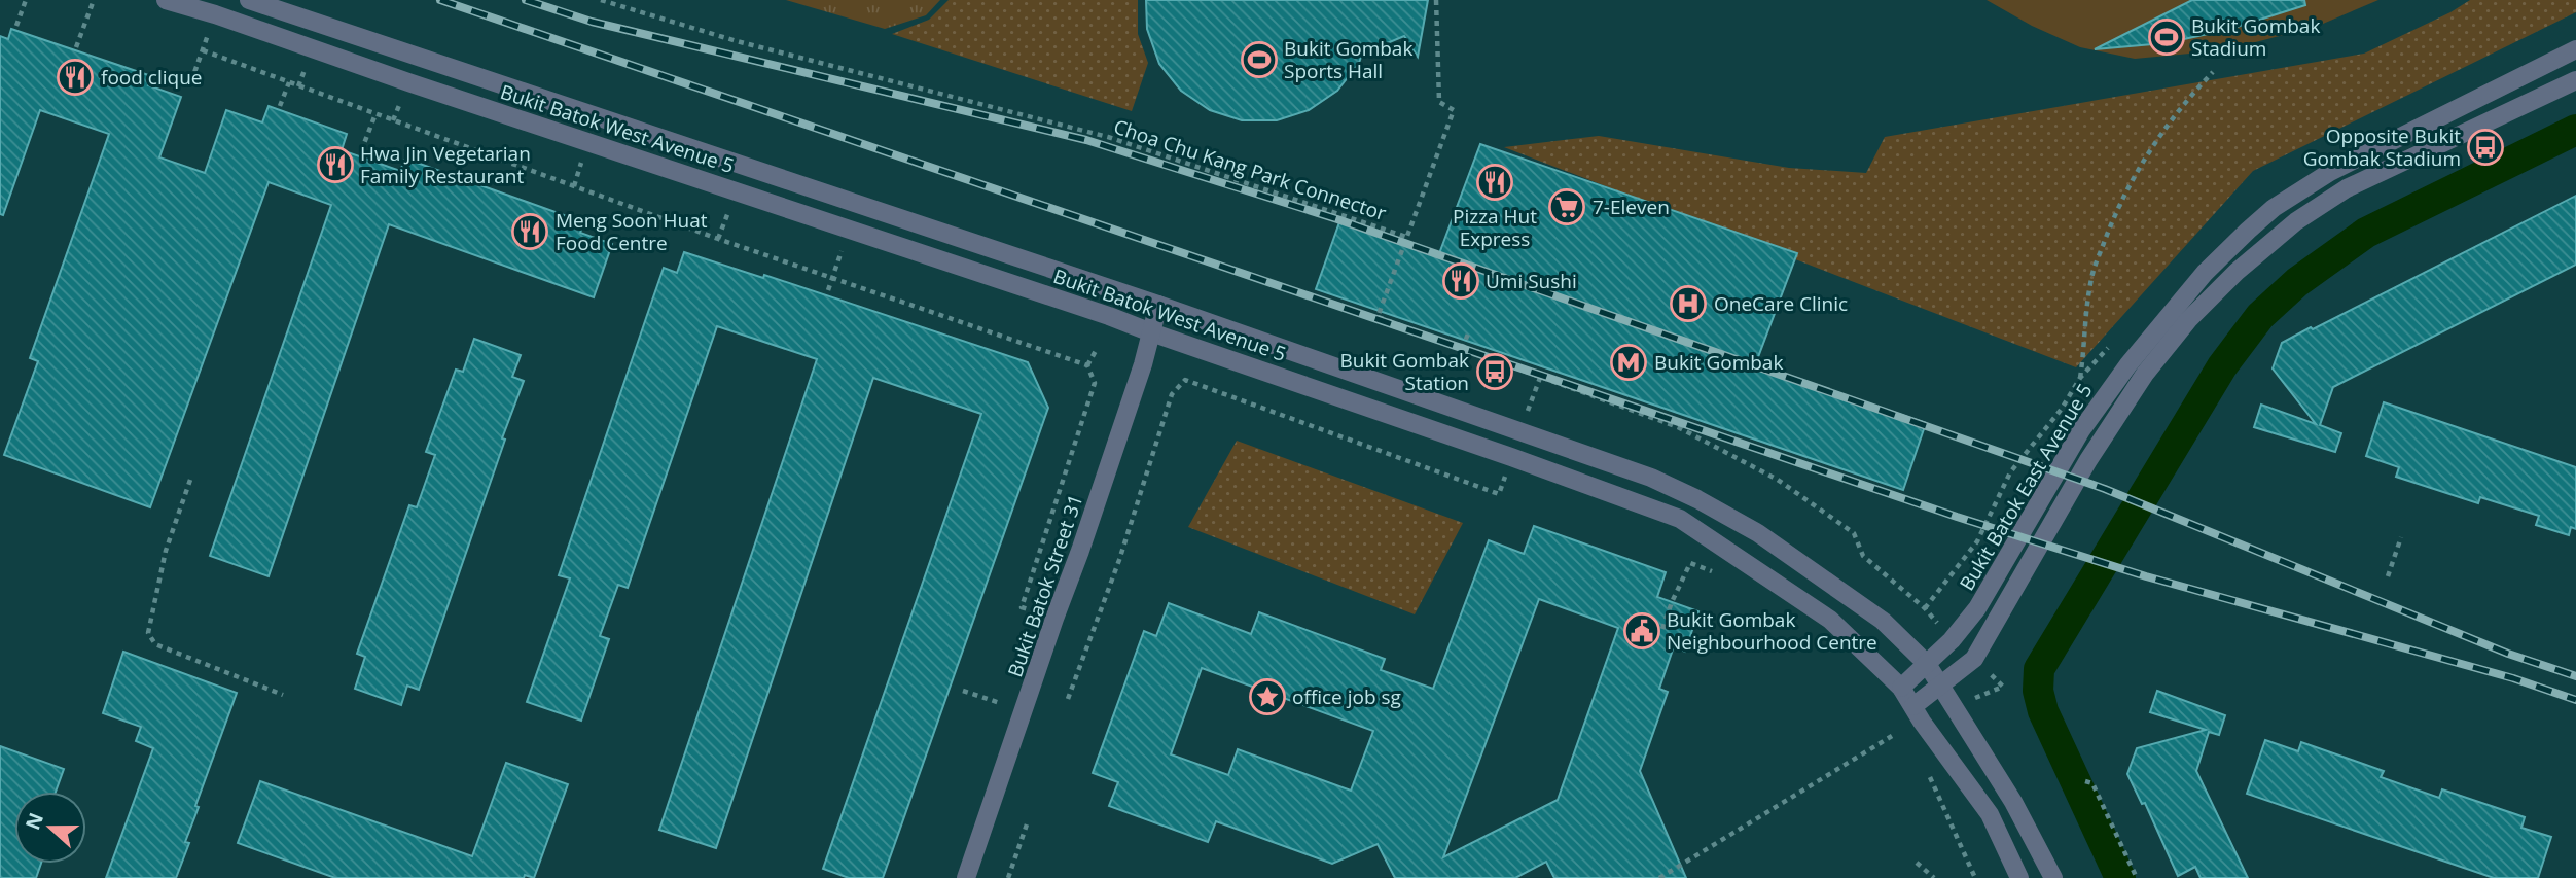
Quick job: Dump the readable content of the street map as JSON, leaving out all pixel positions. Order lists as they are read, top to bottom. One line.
{"streets":{"street":["Bukit Batok West Avenue 5","Bukit Batok East Avenue 5","Bukit Batok Street 31"],"path":["Choa Chu Kang Park Connector"]},"crossings":[["Bukit Batok West Avenue 5","Bukit Batok East Avenue 5"],["Bukit Batok West Avenue 5","Bukit Batok Street 31"]],"places":{"sports":["Bukit Gombak Stadium","Bukit Gombak Sports Hall"],"restaurant":["food clique","Hwa Jin Vegetarian Family Restaurant","Pizza Hut Express","Meng Soon Huat Food Centre","Umi Sushi"],"bus stop":["Opposite Bukit Gombak Stadium","Bukit Gombak Station"],"supermarket":["7-Eleven"],"hospital":["OneCare Clinic"],"metro station":["Bukit Gombak"],"public building":["Bukit Gombak Neighbourhood Centre"],"place":["office job sg"]},"north":"left"}
